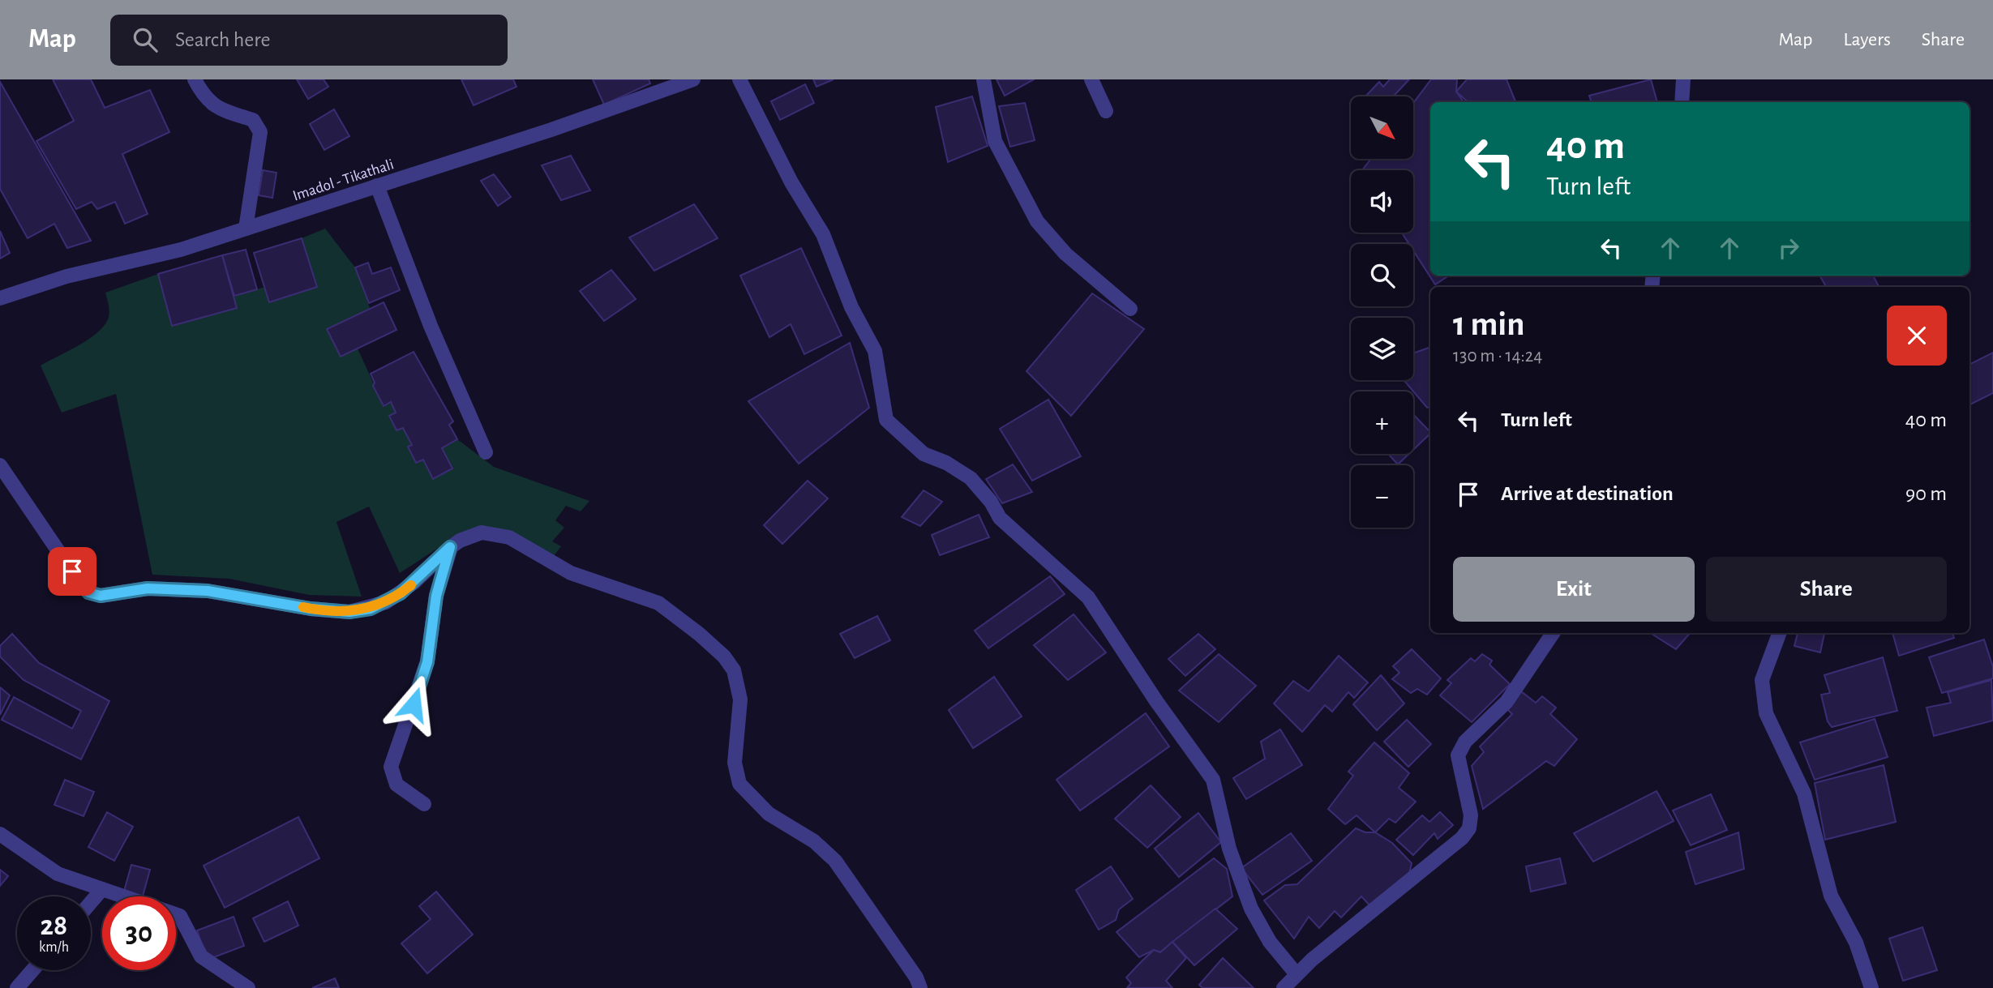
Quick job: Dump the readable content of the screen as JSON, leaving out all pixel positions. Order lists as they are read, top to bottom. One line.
{"streets":{"street":["Imadol - Tikathali"]},"north":"bottom right","page":{"header":"Map","search":"Search here","nav":["Map","Layers","Share"],"map_buttons":["+","−"],"turn":["40 m","Turn left"],"heading":["1 min","130 m · 14:24"],"list":[{"name":"Turn left","value":"40 m"},{"name":"Arrive at destination","value":"90 m"}],"buttons":["Exit","Share"],"speed":"28 km/h","limit":"30"}}
